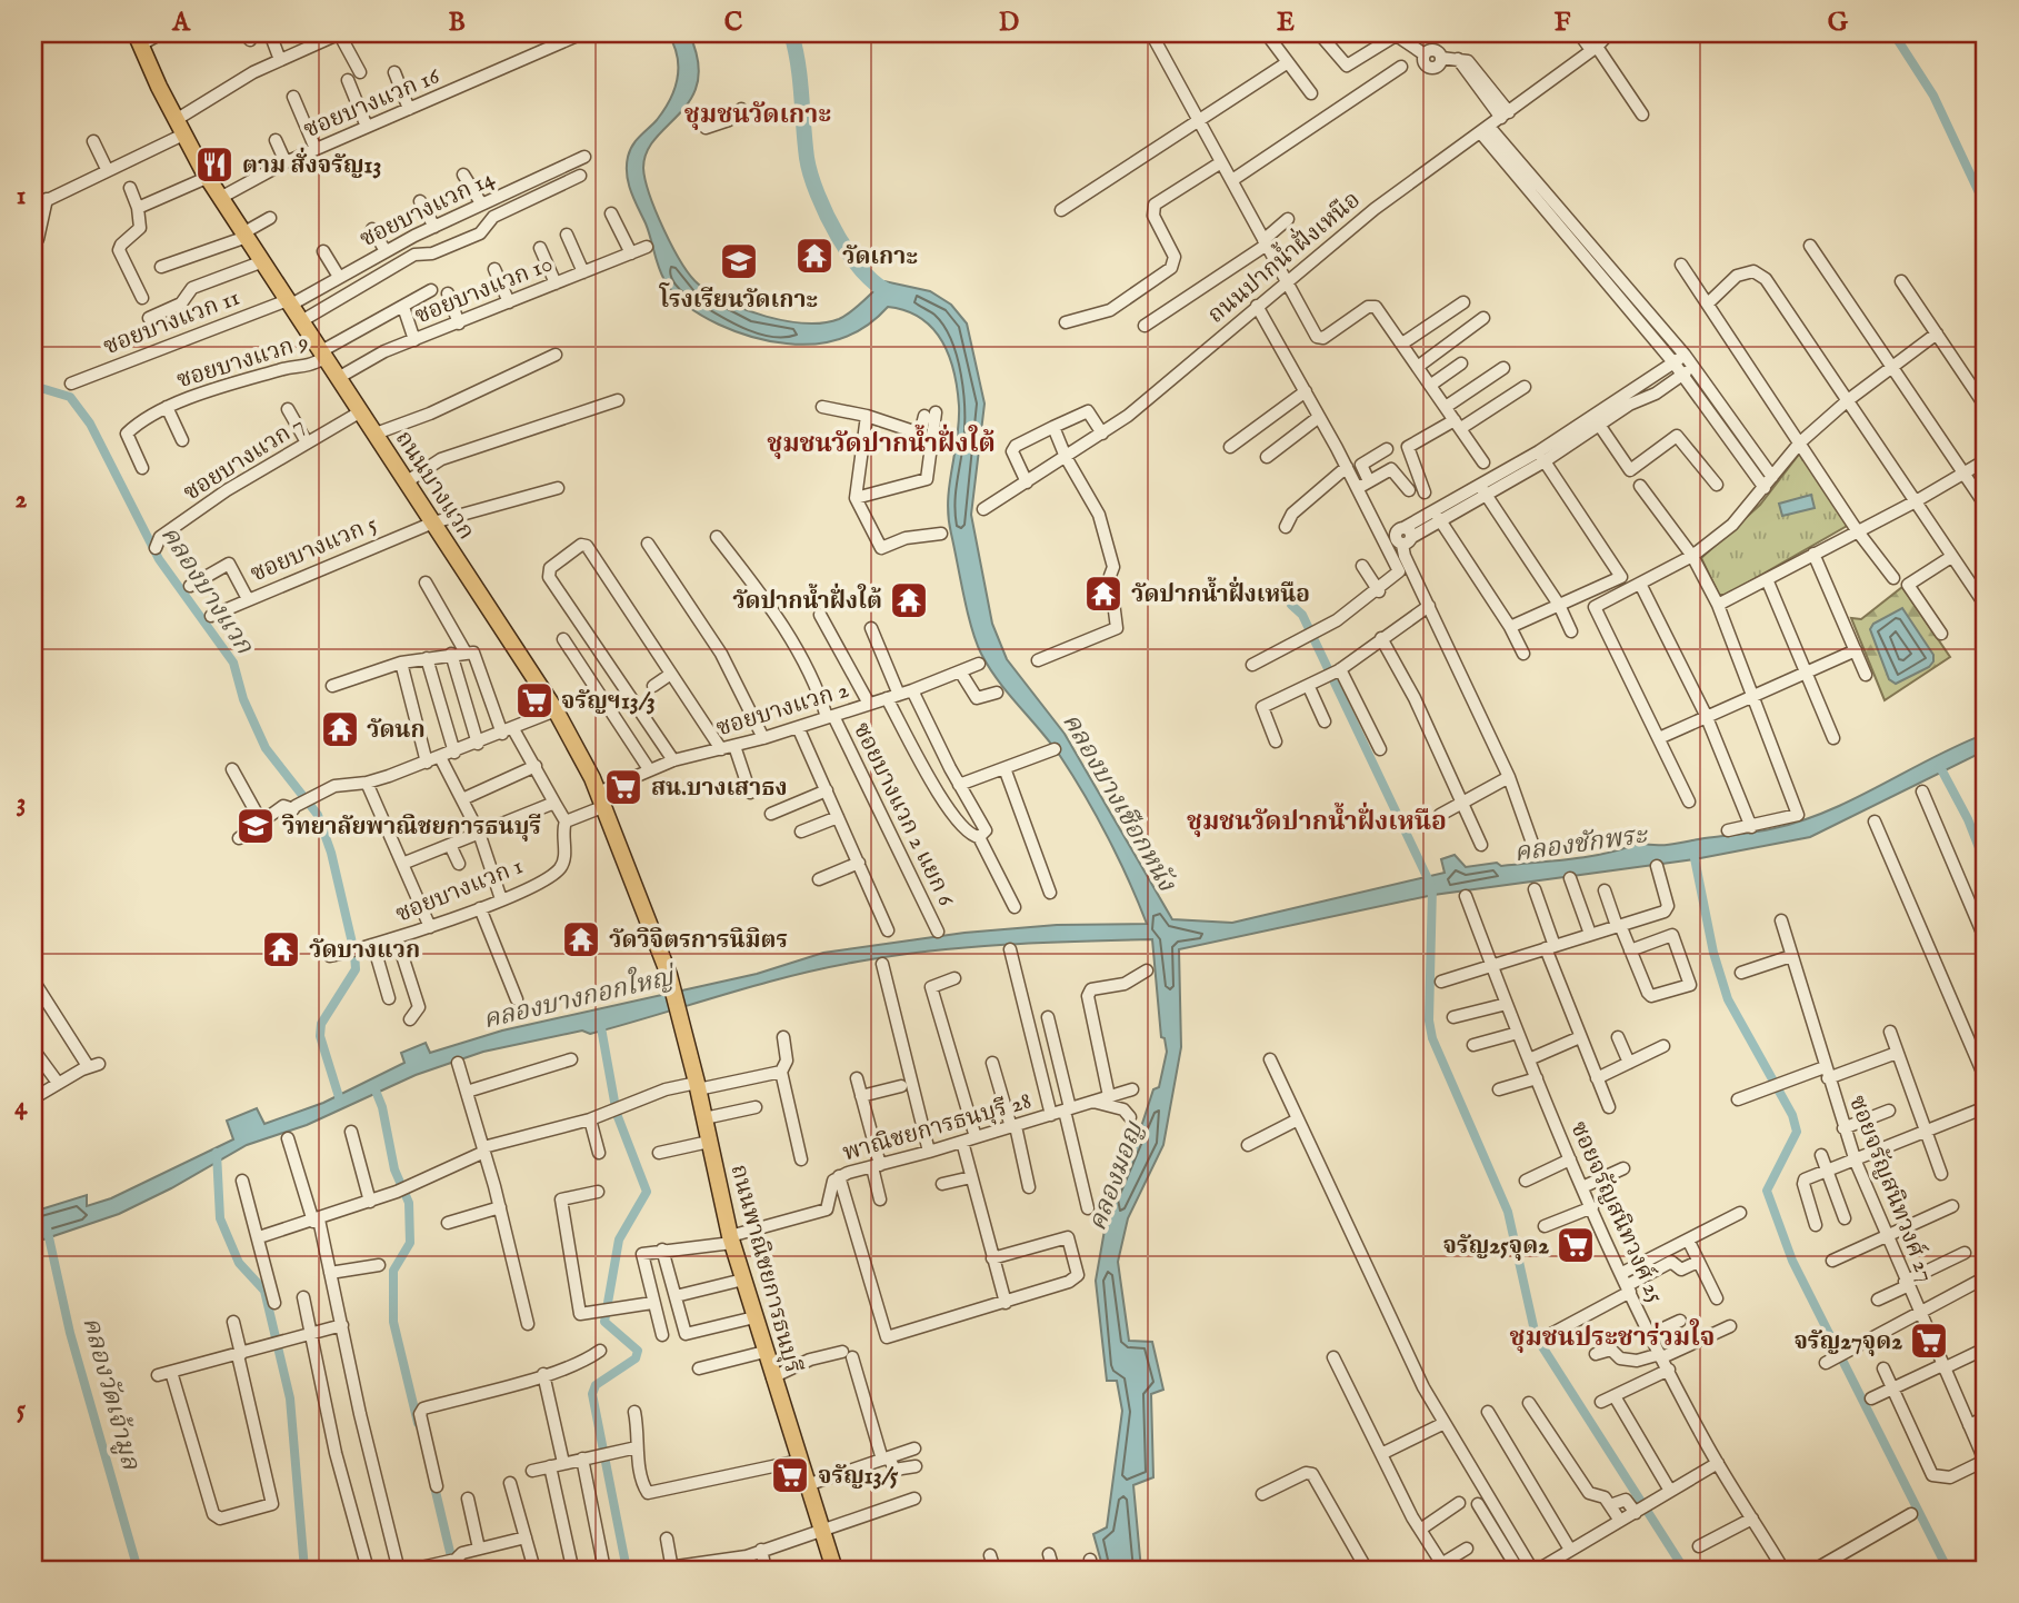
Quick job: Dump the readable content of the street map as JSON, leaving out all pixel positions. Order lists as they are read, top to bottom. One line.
{"streets":{"main road":["ถนนบางแวก","ถนนพาณิชยการธนบุรี"],"street":["ซอยบางแวก 16","ซอยบางแวก 14","ถนนปากน้ำฝั่งเหนือ","ซอยบางแวก 10","ซอยบางแวก 11","ซอยบางแวก 9","ซอยบางแวก 7","ซอยบางแวก 5","ซอยบางแวก 2","ซอยบางแวก 2 แยก 6","ซอยบางแวก 1","พาณิชยการธนบุรี 28","ซอยจรัญสนิทวงศ์ 27","ซอยจรัญสนิทวงศ์ 25"]},"crossings":[["ซอยบางแวก 16","ถนนบางแวก"],["ซอยบางแวก 14","ซอยบางแวก 11"],["ซอยบางแวก 14","ถนนบางแวก"],["ซอยบางแวก 10","ถนนบางแวก"],["ซอยบางแวก 11","ถนนบางแวก"],["ซอยบางแวก 9","ถนนบางแวก"],["ซอยบางแวก 7","ถนนบางแวก"],["ถนนบางแวก","ซอยบางแวก 5"],["ถนนบางแวก","ซอยบางแวก 2"],["ถนนบางแวก","ถนนพาณิชยการธนบุรี"],["ซอยบางแวก 2","ซอยบางแวก 2 แยก 6"],["พาณิชยการธนบุรี 28","ถนนพาณิชยการธนบุรี"]],"districts":["ชุมชนวัดเกาะ","ชุมชนวัดปากน้ำฝั่งใต้","ชุมชนวัดปากน้ำฝั่งเหนือ","ชุมชนประชาร่วมใจ"],"water":["คลองบางแวก","คลองบางเชือกหนัง","คลองชักพระ","คลองบางกอกใหญ่","คลองมอญ","คลองวัดเจ้ามูล"],"places":{"restaurant":["ตาม สั่งจรัญ13"],"temple":["วัดเกาะ","วัดปากน้ำฝั่งเหนือ","วัดปากน้ำฝั่งใต้","วัดนก","วัดวิจิตรการนิมิตร","วัดบางแวก"],"school or university":["โรงเรียนวัดเกาะ","วิทยาลัยพาณิชยการธนบุรี"],"supermarket":["จรัญฯ13/3","สน.บางเสาธง","จรัญ25จุด2","จรัญ27จุด2","จรัญ13/5"]},"grid":{"columns":["A","B","C","D","E","F","G"],"rows":["1","2","3","4","5"]}}
